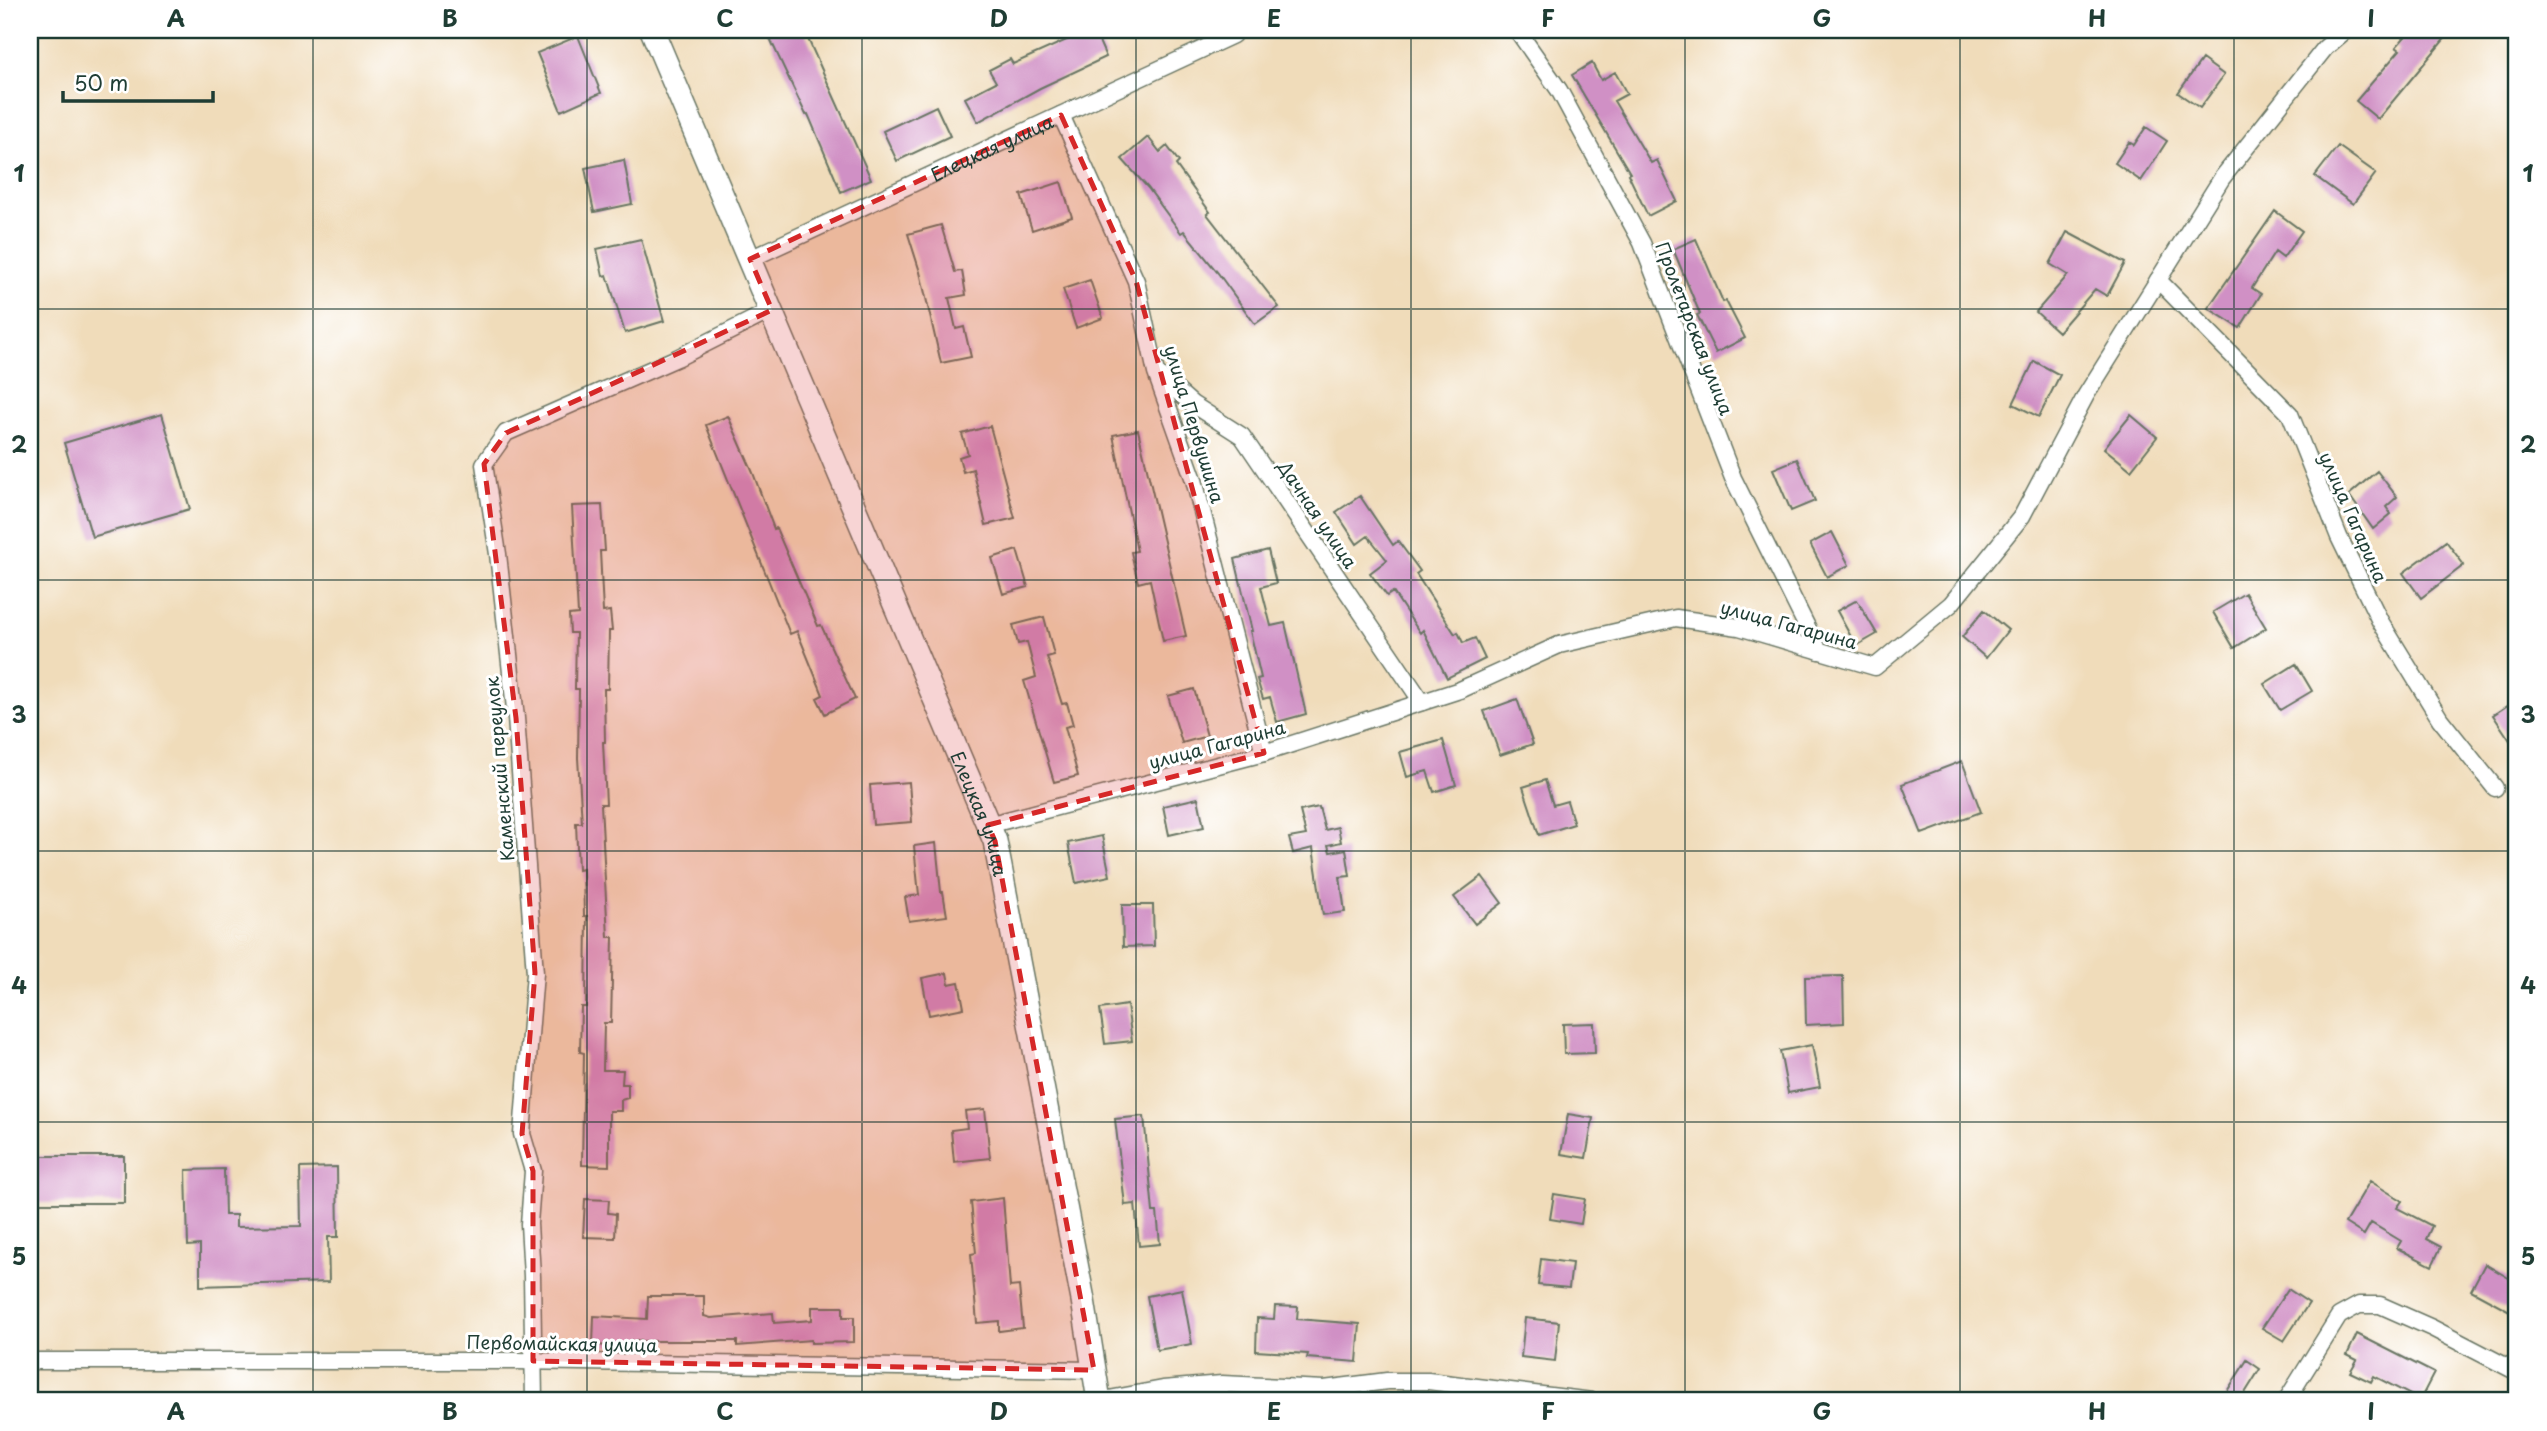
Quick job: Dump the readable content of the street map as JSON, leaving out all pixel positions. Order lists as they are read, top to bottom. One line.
{"streets":{"main road":["Елецкая улица"],"street":["Пролетарская улица","улица Первушина","Дачная улица","улица Гагарина","Каменский переулок","Первомайская улица"]},"crossings":[["Елецкая улица","улица Первушина"],["Елецкая улица","улица Гагарина"],["Елецкая улица","Каменский переулок"],["Елецкая улица","Первомайская улица"],["Пролетарская улица","улица Гагарина"],["улица Первушина","Дачная улица"],["улица Первушина","улица Гагарина"],["Дачная улица","улица Гагарина"],["Каменский переулок","Первомайская улица"]],"scale_bar":"50 m","grid":{"columns":["A","B","C","D","E","F","G","H","I"],"rows":["1","2","3","4","5"]}}
